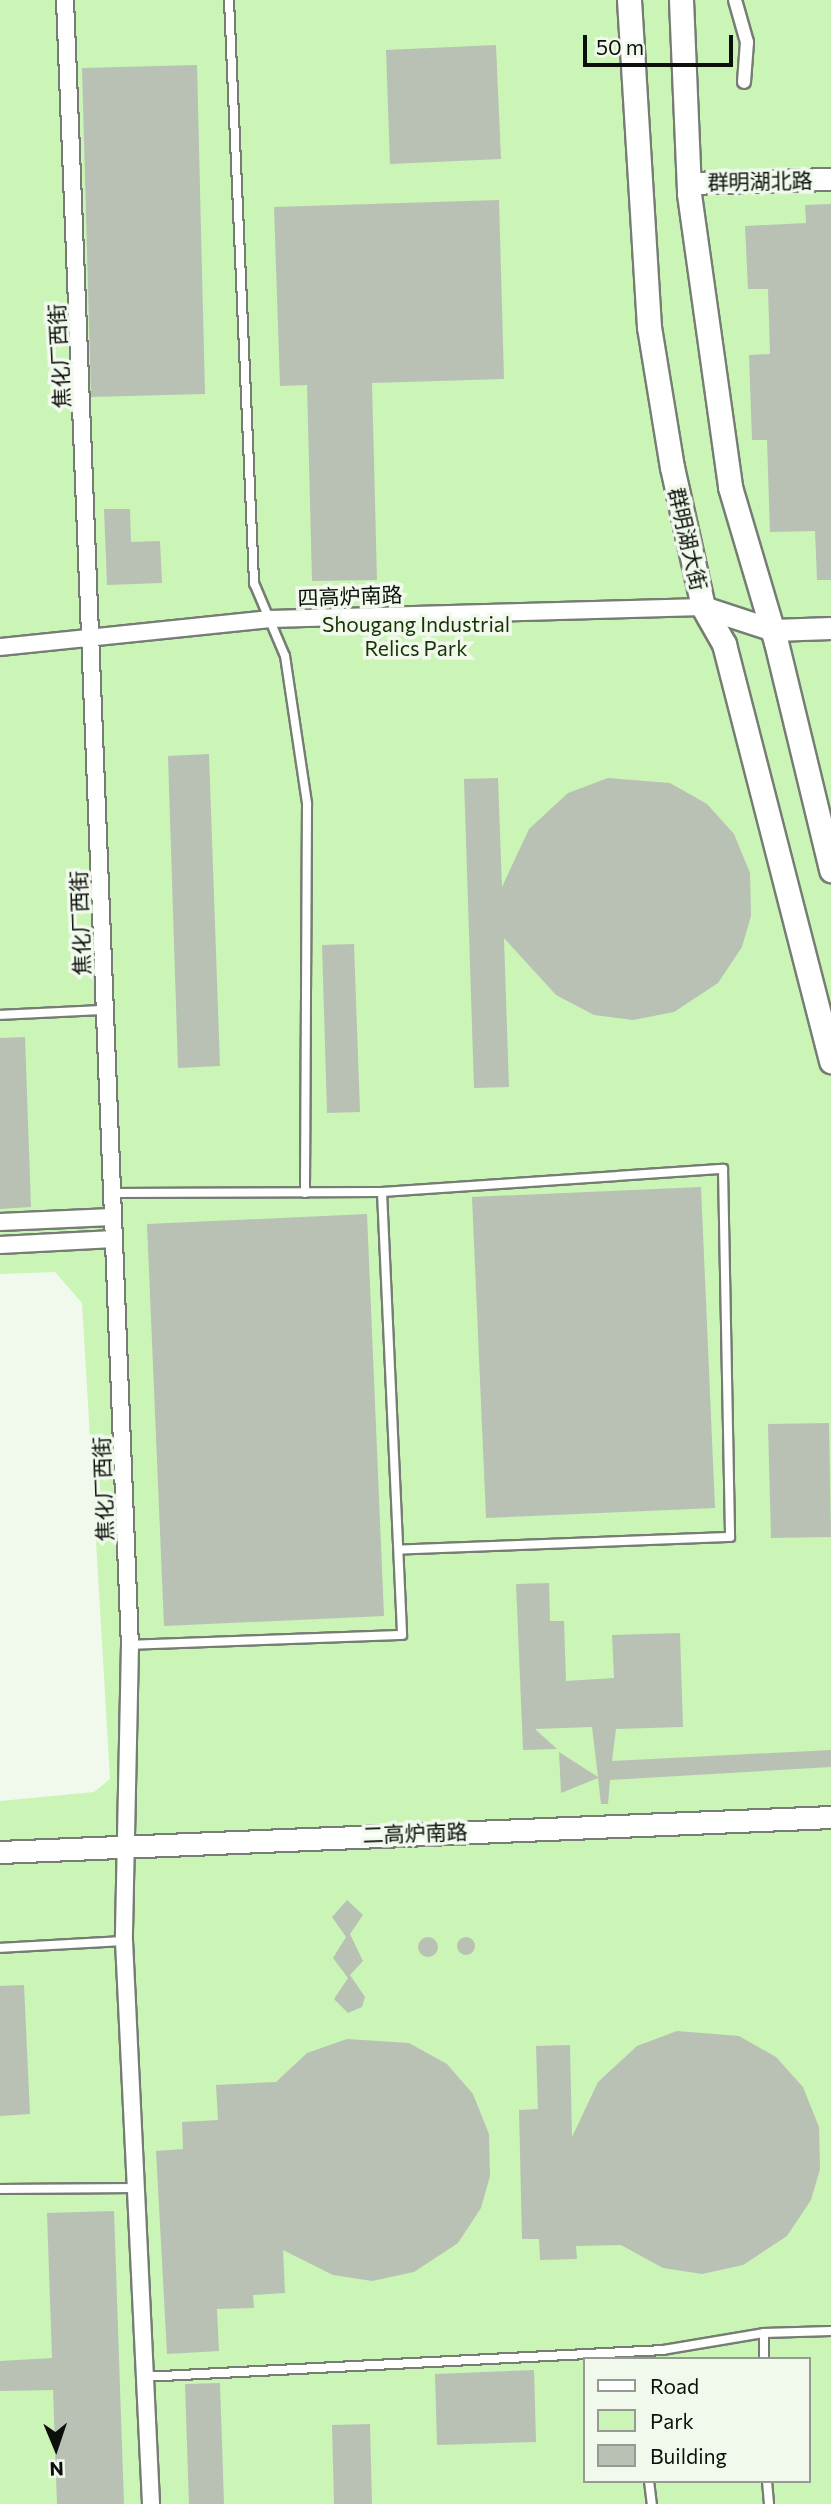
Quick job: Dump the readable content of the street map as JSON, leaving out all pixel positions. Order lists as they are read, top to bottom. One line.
{"streets":{"main road":["群明湖大街"],"street":["群明湖北路","焦化厂西街","四高炉南路","二高炉南路"]},"crossings":[["焦化厂西街","四高炉南路"],["焦化厂西街","二高炉南路"],["群明湖大街","四高炉南路"]],"parks":["Shougang Industrial Relics Park"],"legend":["Road","Park","Building"],"scale_bar":"50 m","north":"bottom"}
